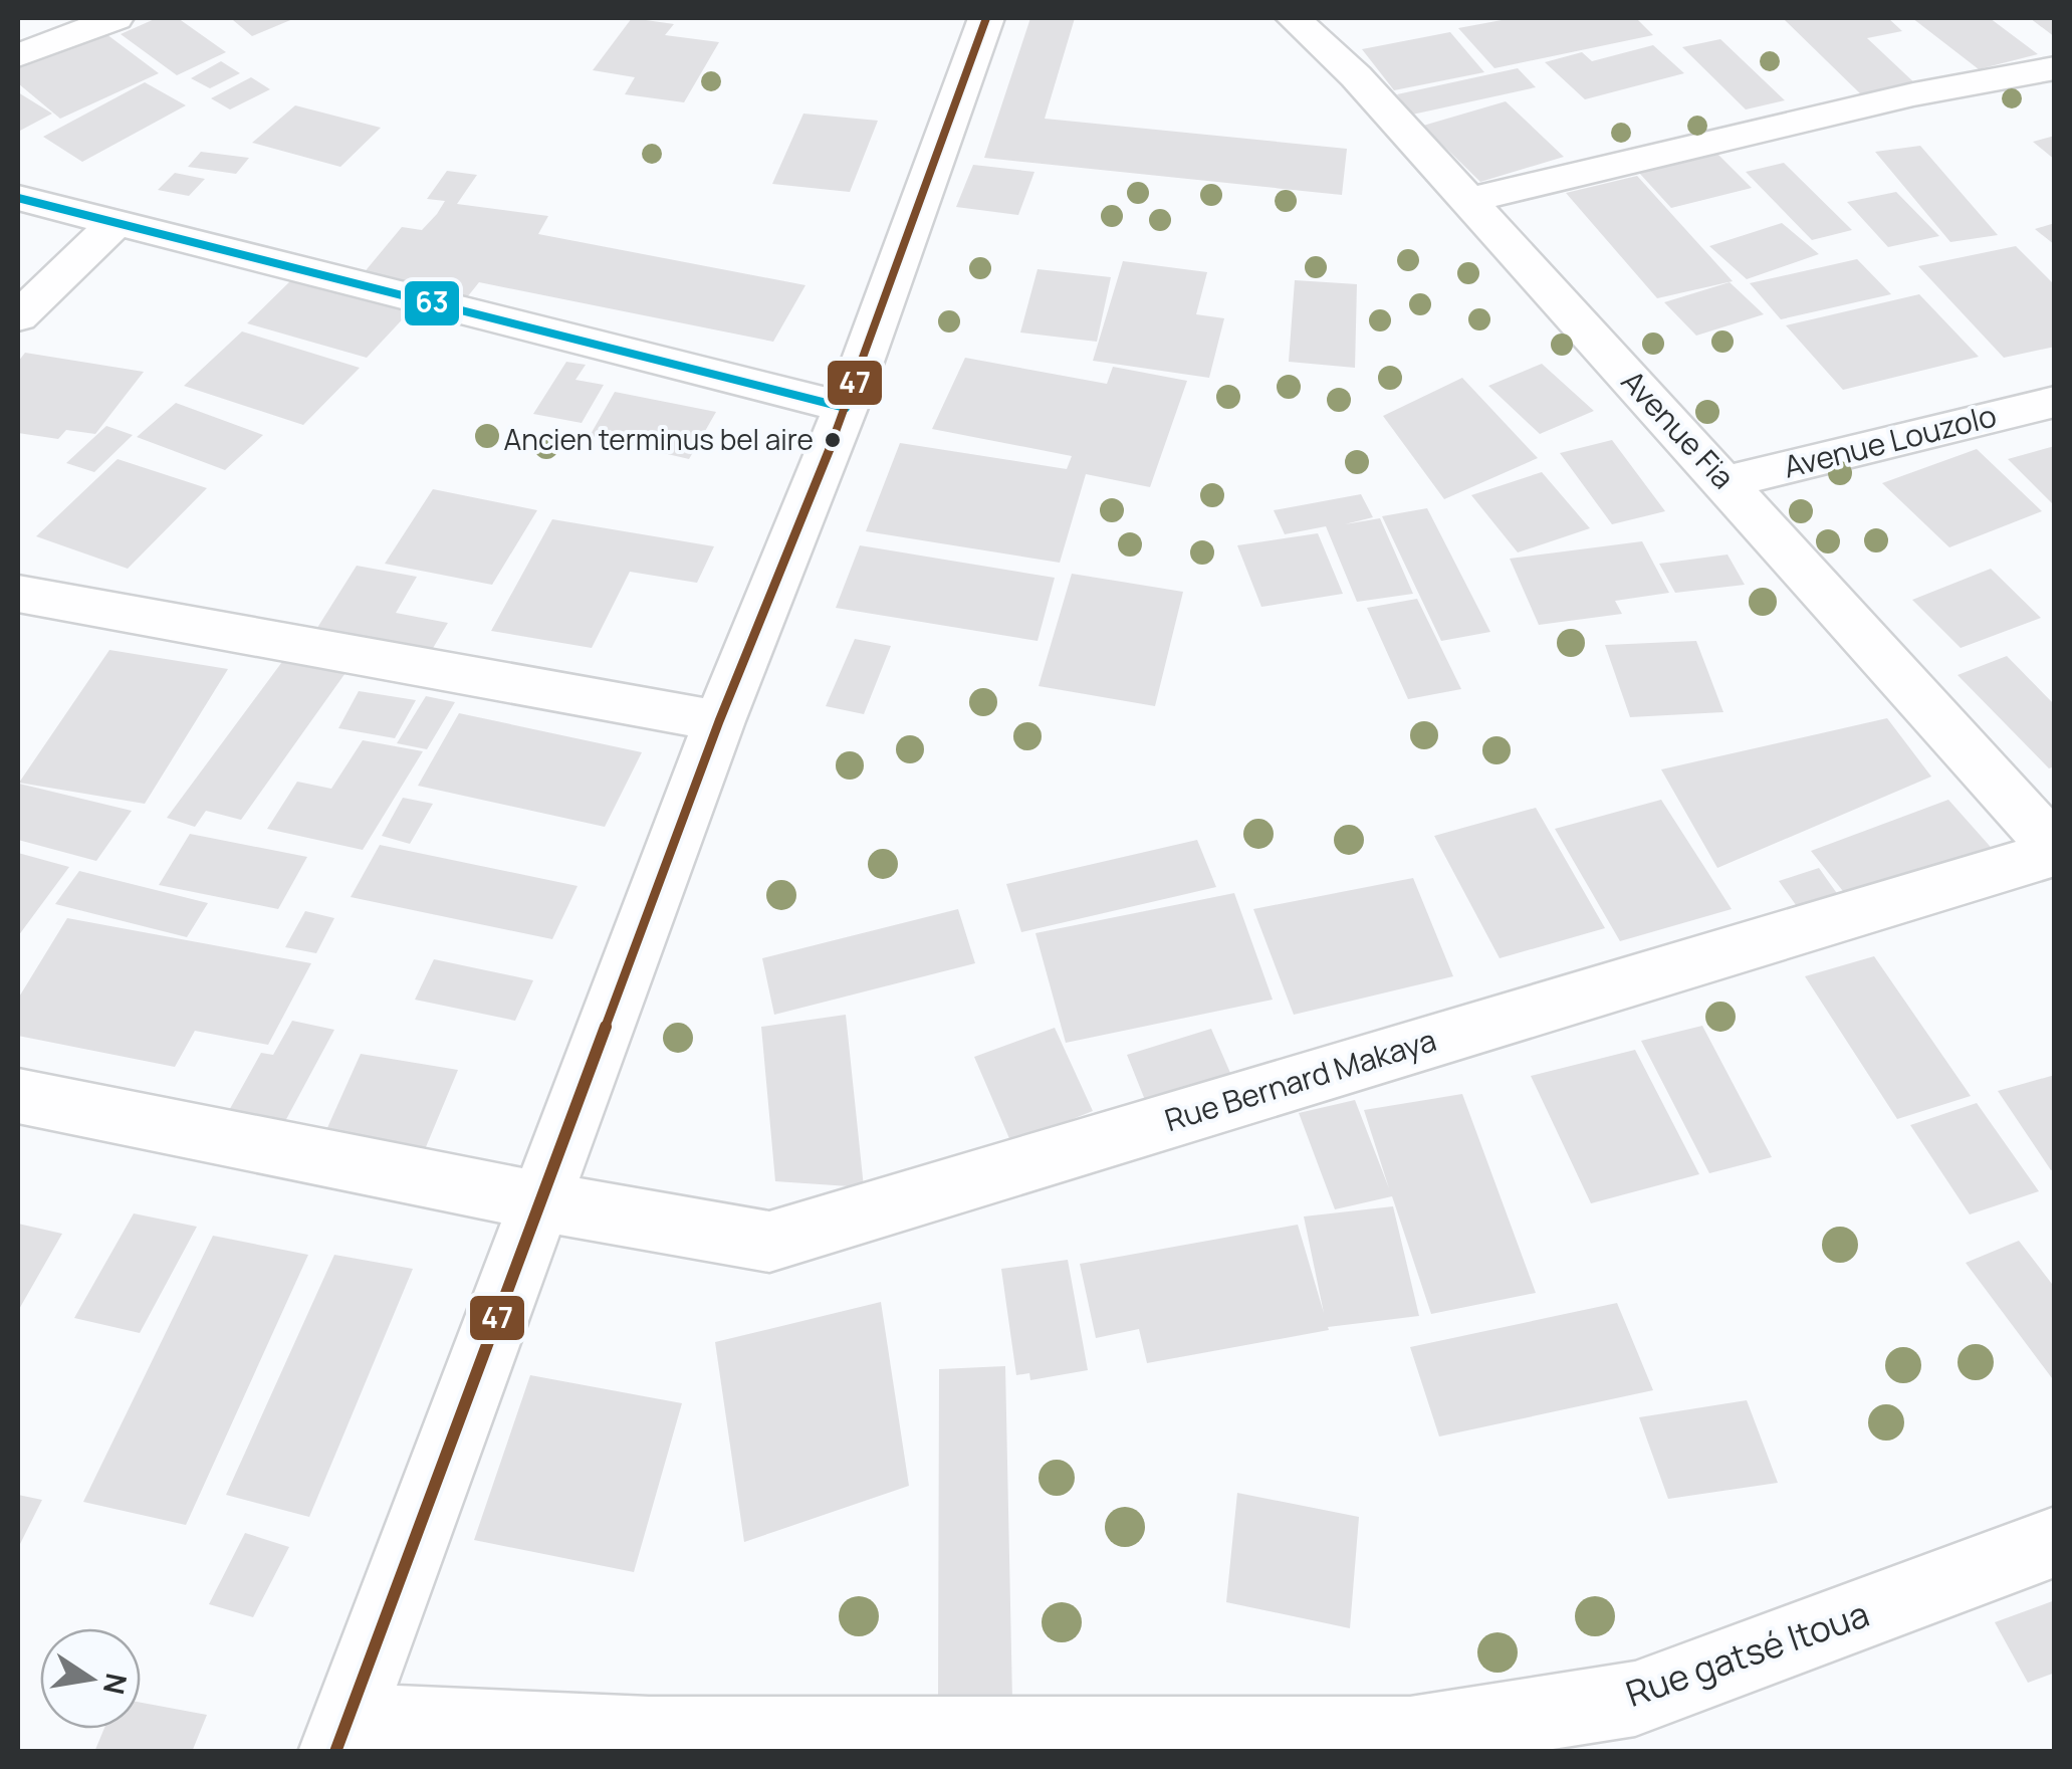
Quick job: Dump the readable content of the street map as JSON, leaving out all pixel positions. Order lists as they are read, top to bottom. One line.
{"streets":{"street":["Avenue Fia","Avenue Louzolo","Rue Bernard Makaya","Rue gatsé Itoua"]},"crossings":[["Avenue Fia","Avenue Louzolo"],["Avenue Fia","Rue Bernard Makaya"]],"places":["Ancien terminus bel aire"],"lines":["transit line 47","transit line 63"],"north":"right"}
